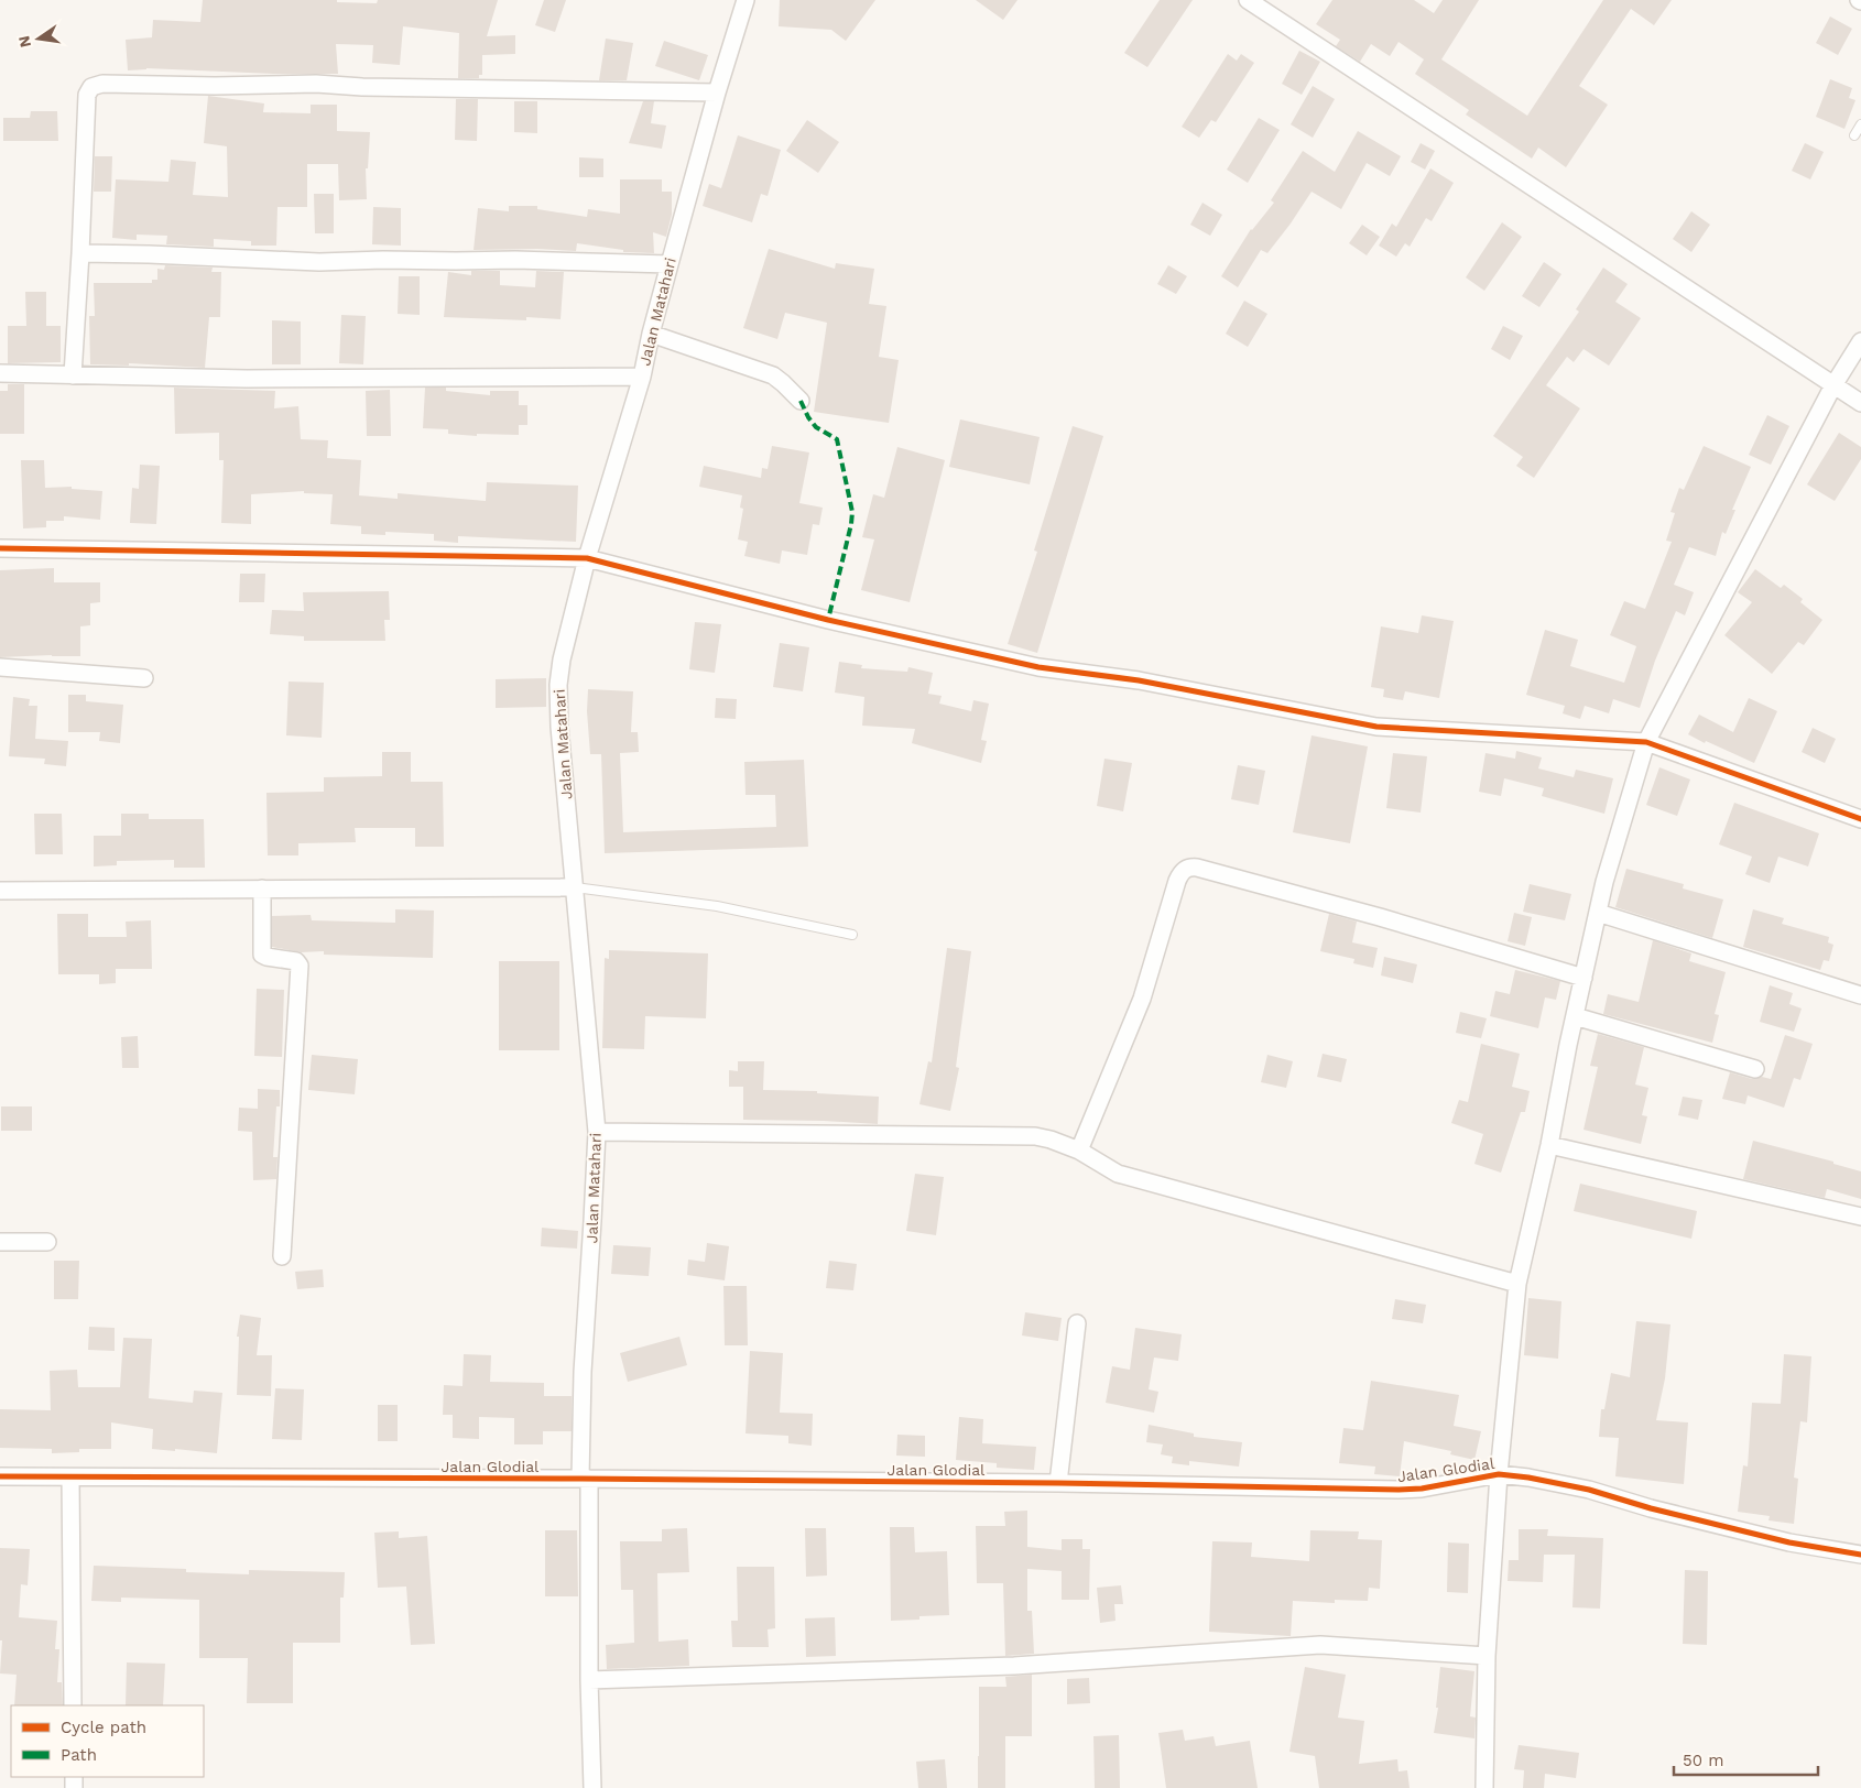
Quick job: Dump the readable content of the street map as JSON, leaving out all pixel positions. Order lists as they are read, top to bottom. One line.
{"streets":{"street":["Jalan Matahari","Jalan Glodial"]},"crossings":[["Jalan Matahari","Jalan Glodial"]],"legend":["Cycle path","Path"],"scale_bar":"50 m","north":"left"}
